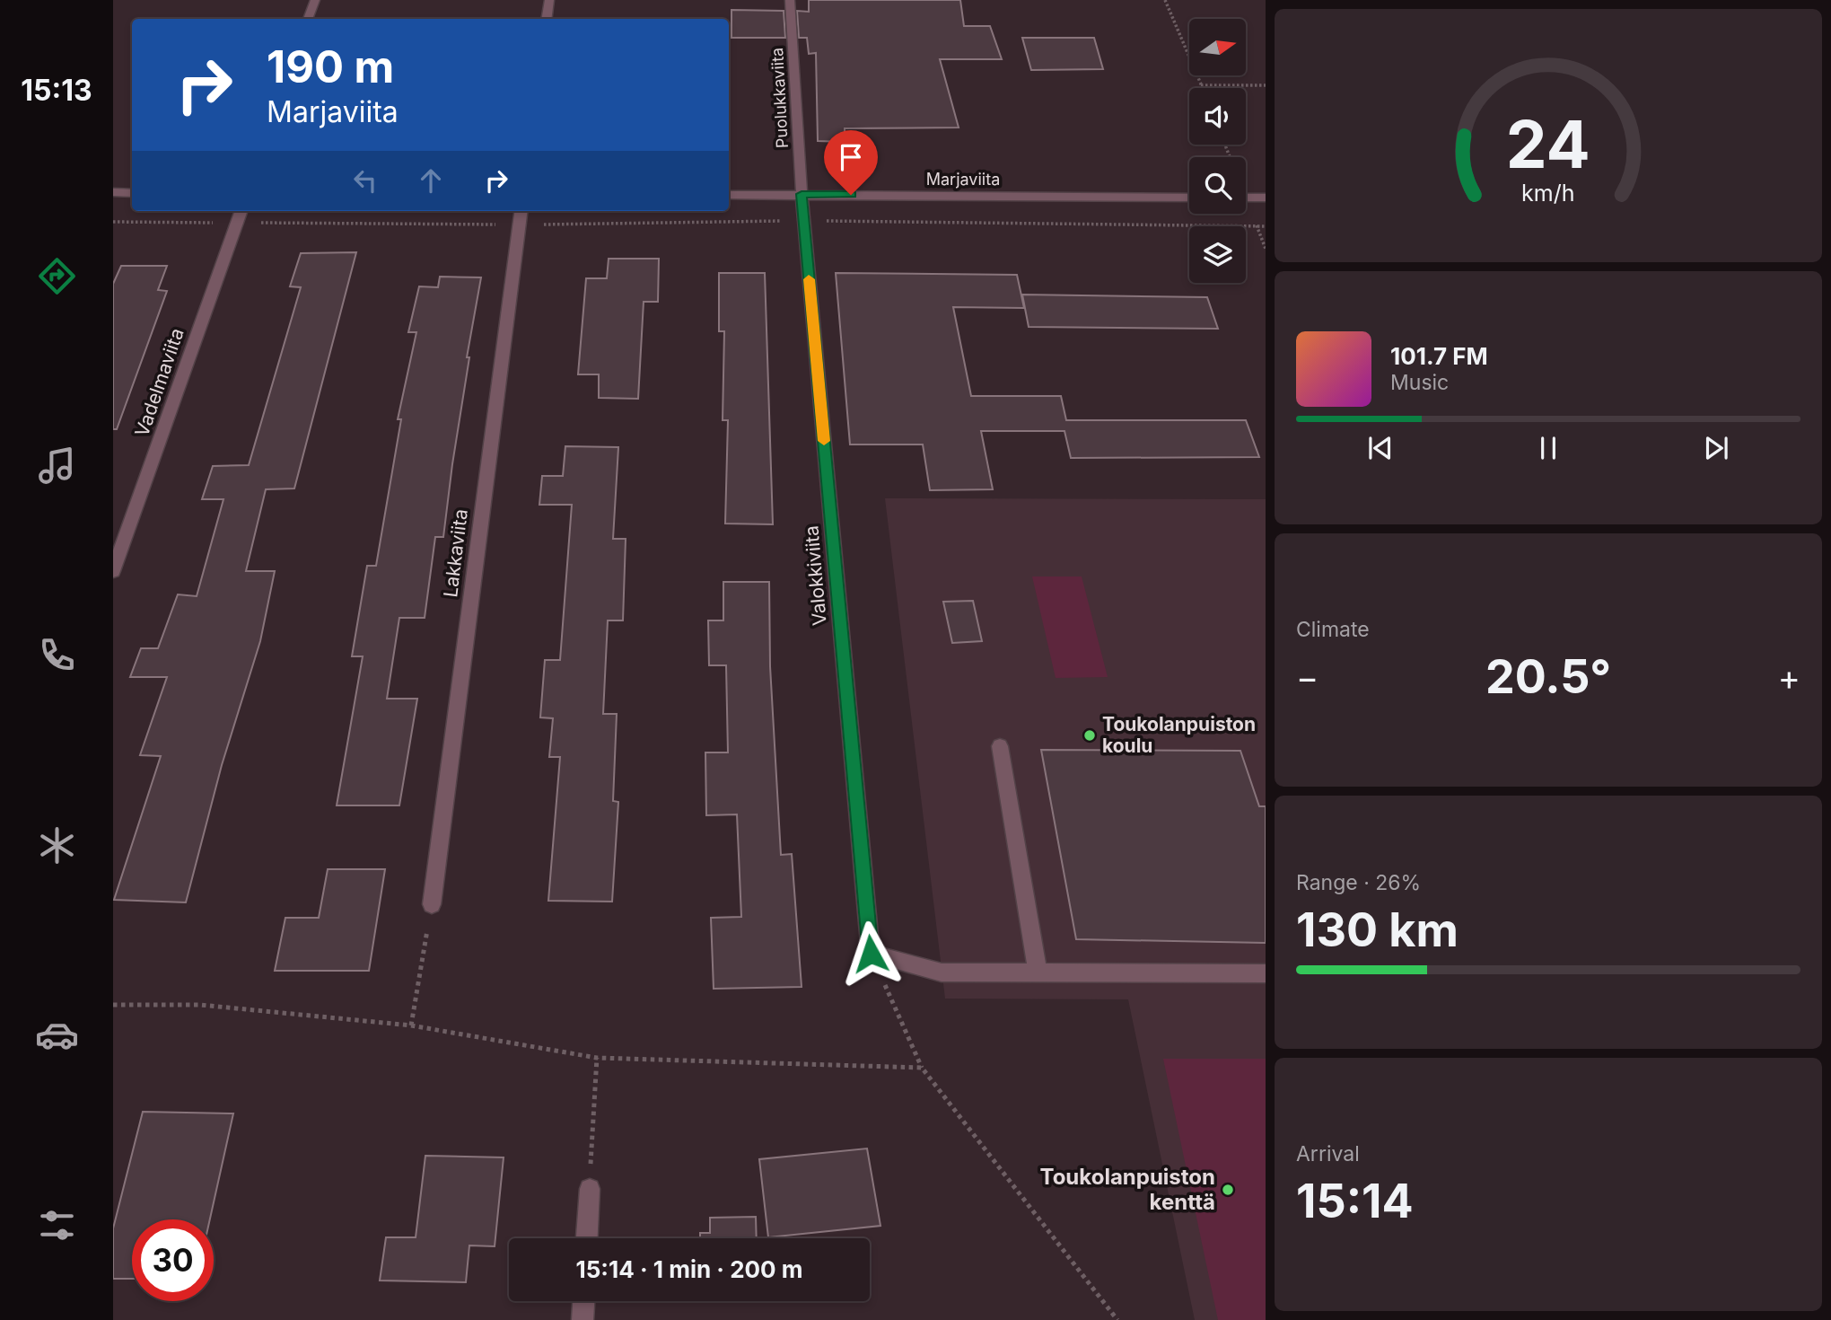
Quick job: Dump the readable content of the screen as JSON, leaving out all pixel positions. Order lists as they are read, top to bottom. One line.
{"streets":{"street":["Puolukkaviita","Marjaviita","Vadelmaviita","Lakkaviita","Valokkiviita"]},"crossings":[["Puolukkaviita","Marjaviita"],["Puolukkaviita","Valokkiviita"],["Marjaviita","Valokkiviita"]],"places":["Toukolanpuiston koulu","Toukolanpuiston kenttä"],"north":"right","page":{"tabs":"15:13","turn":["190 m","Marjaviita"],"song":["101.7 FM","Music"],"tile":["Climate",["Range · 26%","130 km"],["Arrival","15:14"]],"heat":["−","20.5°","+"],"limit":"30","trip":"15:14 · 1 min · 200 m","gauge":["24","km/h"]}}
